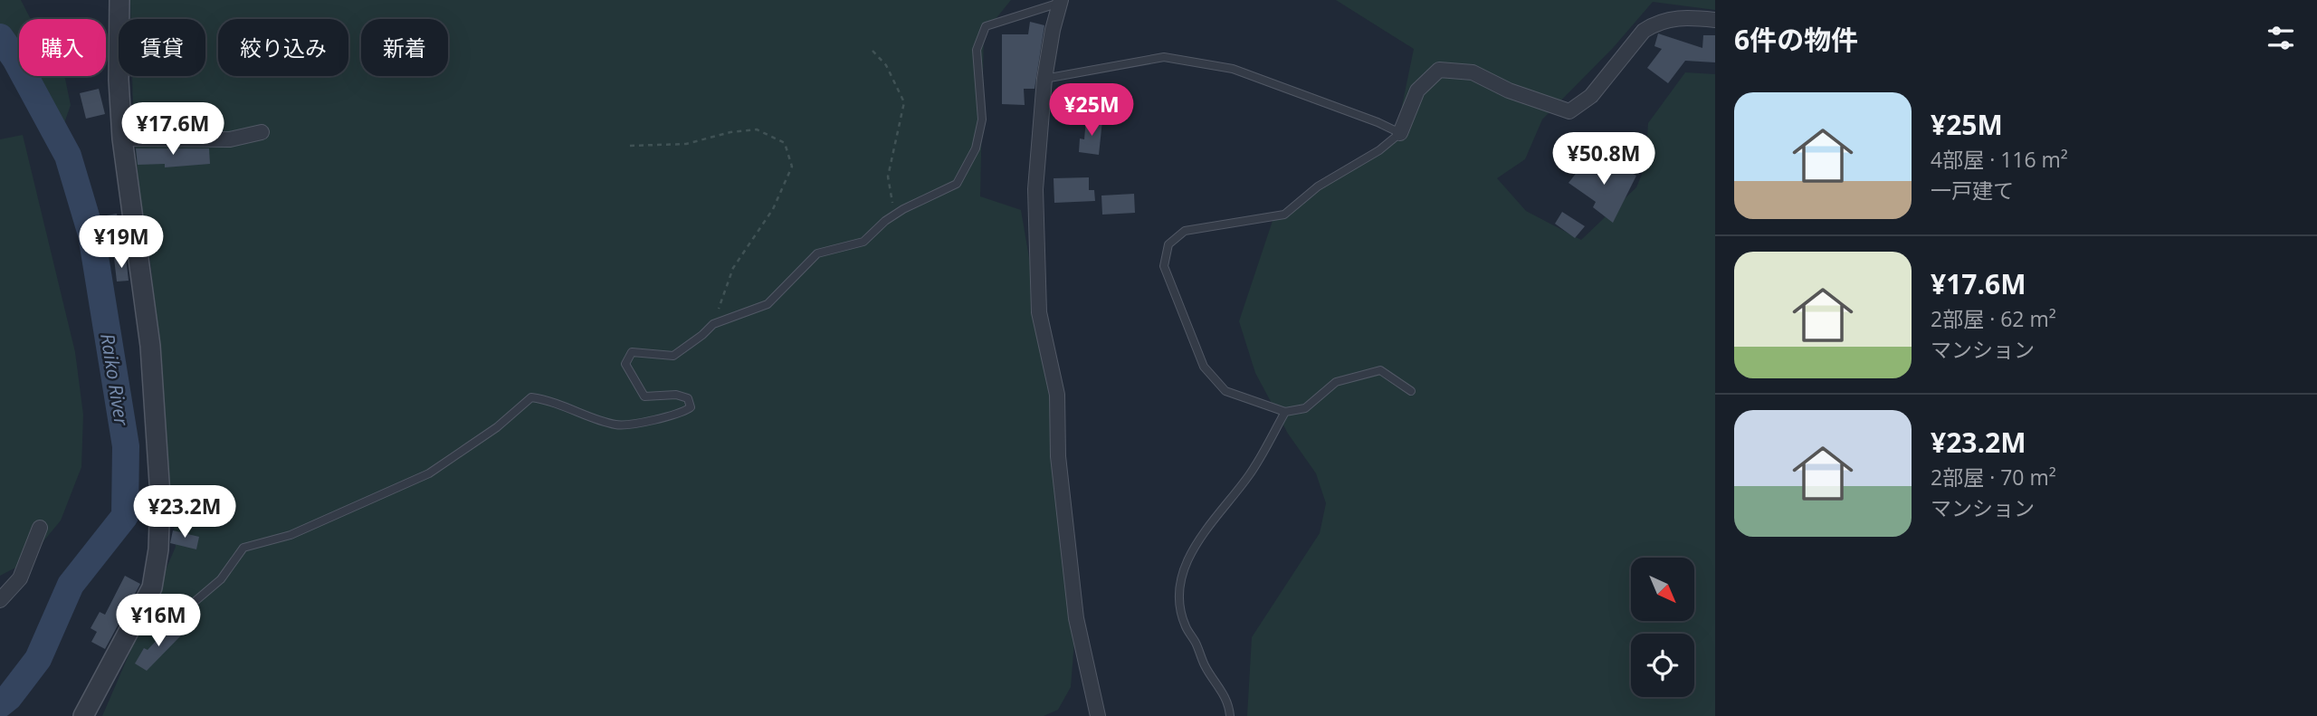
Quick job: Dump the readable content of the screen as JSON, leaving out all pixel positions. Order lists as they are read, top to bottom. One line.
{"water":["Raiko River"],"north":"bottom right","page":{"heading":"6件の物件","chip":["購入","賃貸","絞り込み","新着"],"list":[{"name":"¥25M","note":"4部屋 · 116 m² · 一戸建て"},{"name":"¥17.6M","note":"2部屋 · 62 m² · マンション"},{"name":"¥23.2M","note":"2部屋 · 70 m² · マンション"}],"price":["¥25M","¥17.6M","¥50.8M","¥19M","¥23.2M","¥16M"]}}
